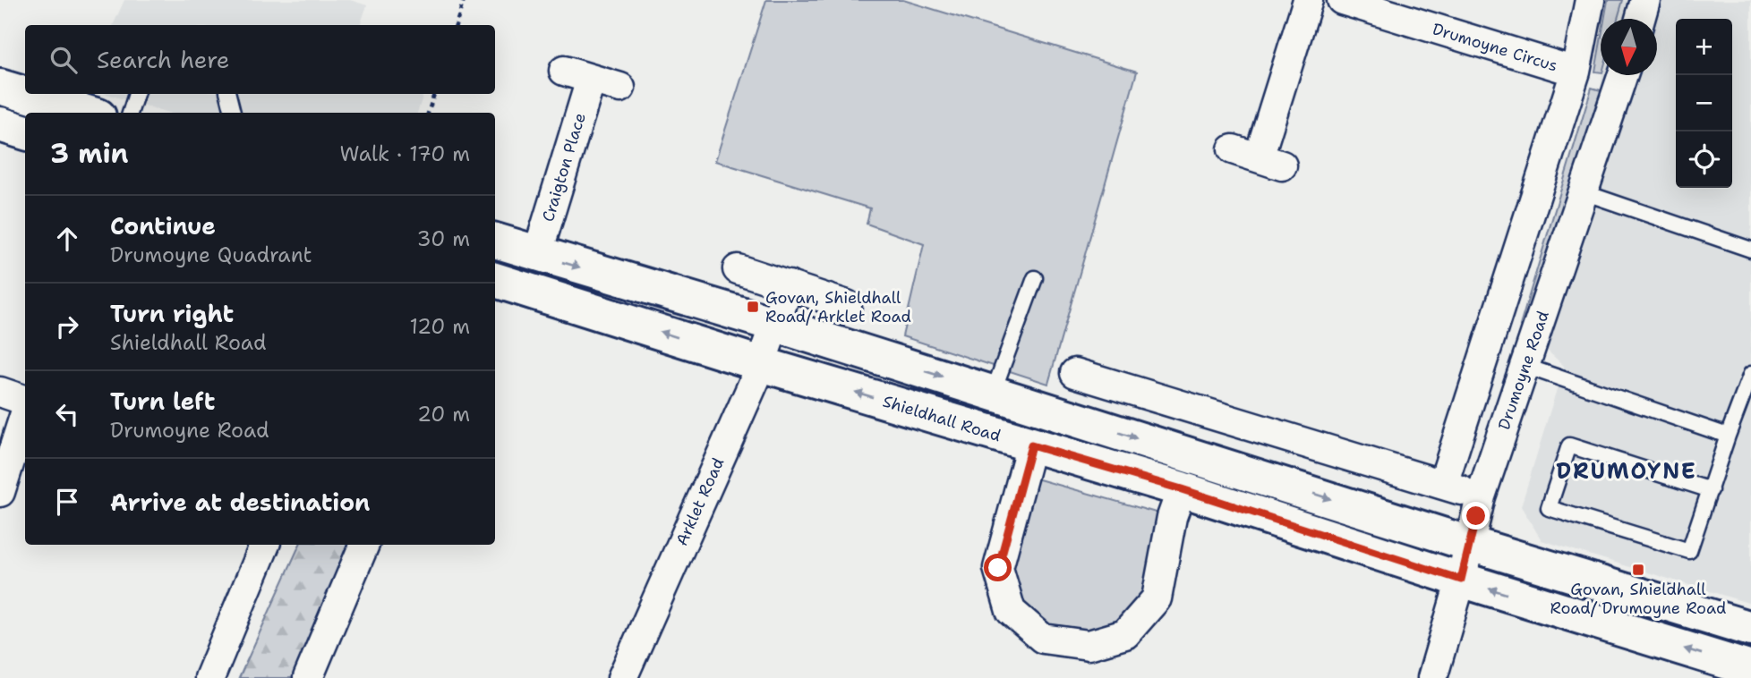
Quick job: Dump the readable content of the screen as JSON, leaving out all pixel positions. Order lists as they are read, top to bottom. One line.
{"streets":{"main road":["Shieldhall Road"],"street":["Drumoyne Circus","Craigton Place","Drumoyne Road","Arklet Road"]},"crossings":[["Drumoyne Road","Shieldhall Road"],["Shieldhall Road","Arklet Road"]],"districts":["DRUMOYNE"],"places":{"transit":["Govan, Shieldhall Road/ Arklet Road","Govan, Shieldhall Road/ Drumoyne Road"]},"north":"bottom","page":{"map_buttons":["+","−"],"search":"Search here","heading":["3 min","Walk · 170 m"],"list":[["Continue","Drumoyne Quadrant","30 m"],["Turn right","Shieldhall Road","120 m"],["Turn left","Drumoyne Road","20 m"],"Arrive at destination"]}}
